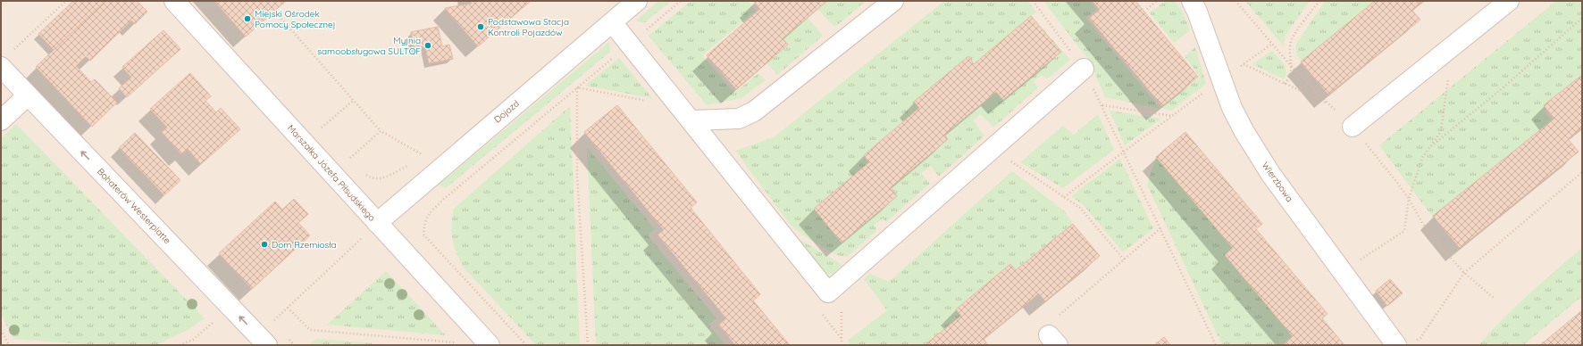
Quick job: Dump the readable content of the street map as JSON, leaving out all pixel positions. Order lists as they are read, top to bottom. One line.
{"streets":{"street":["Dojazd","Marszałka Józefa Piłsudskiego","Wierzbowa","Bohaterów Westerplatte"]},"crossings":[["Dojazd","Marszałka Józefa Piłsudskiego"]],"one_way":["Bohaterów Westerplatte"],"places":["Miejski Ośrodek Pomocy Społecznej","Podstawowa Stacja Kontroli Pojazdów","Myjnia samoobsługowa SULTOF","Dom Rzemiosła"]}
